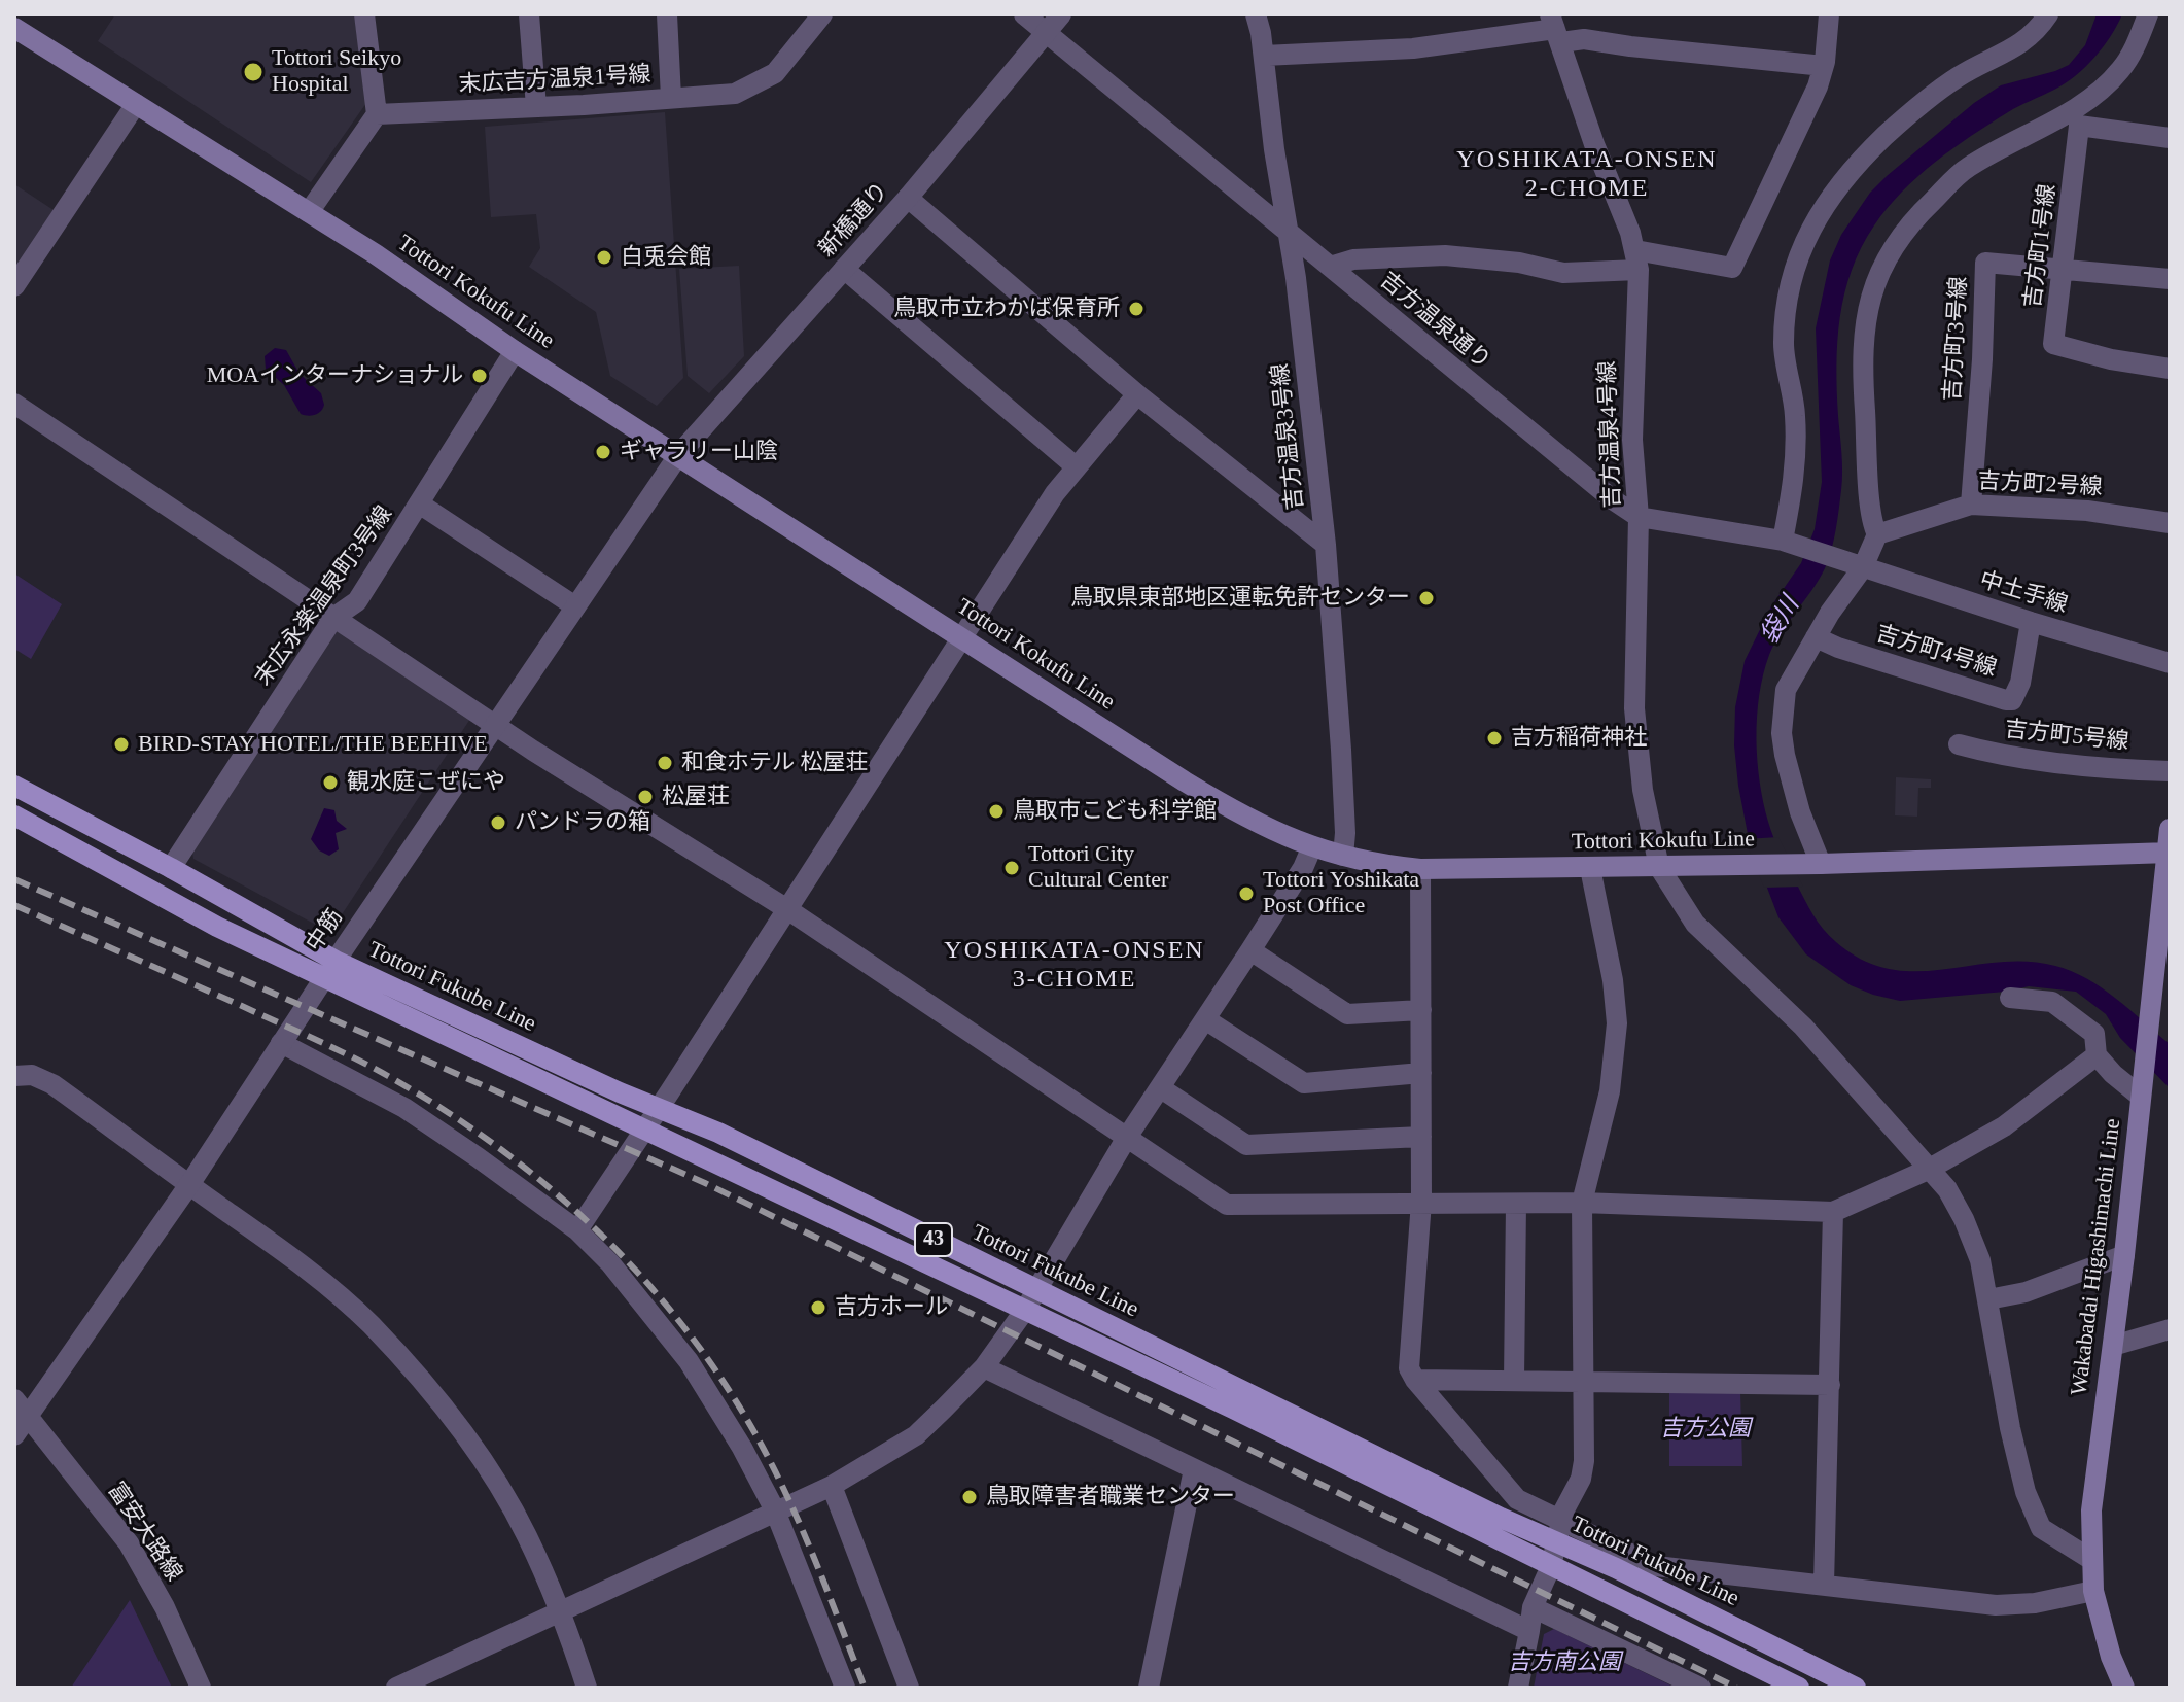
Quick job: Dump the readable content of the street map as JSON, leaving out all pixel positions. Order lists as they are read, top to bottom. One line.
{"streets":{"main road":["Tottori Kokufu Line","Tottori Fukube Line","43","Wakabadai Higashimachi Line"],"street":["末広吉方温泉1号線","新橋通り","吉方町1号線","吉方温泉通り","吉方町3号線","吉方温泉4号線","吉方温泉3号線","吉方町2号線","中土手線","末広永楽温泉町3号線","吉方町4号線","吉方町5号線","中筋","富安大路線"]},"crossings":[["新橋通り","Tottori Kokufu Line"],["新橋通り","吉方温泉通り"],["新橋通り","中筋"],["吉方町1号線","吉方町3号線"],["Tottori Kokufu Line","吉方温泉4号線"],["Tottori Kokufu Line","吉方温泉3号線"],["Tottori Kokufu Line","末広永楽温泉町3号線"],["Tottori Kokufu Line","中筋"],["Tottori Kokufu Line","Wakabadai Higashimachi Line"],["吉方温泉通り","吉方温泉4号線"],["吉方温泉通り","吉方温泉3号線"],["吉方温泉通り","中土手線"],["吉方町3号線","吉方町2号線"],["中土手線","吉方町4号線"],["末広永楽温泉町3号線","Tottori Fukube Line"],["中筋","Tottori Fukube Line"],["中筋","富安大路線"]],"districts":["YOSHIKATA-ONSEN 2-CHOME","YOSHIKATA-ONSEN 3-CHOME"],"water":["袋川"],"parks":["吉方公園","吉方南公園"],"places":["Tottori Seikyo Hospital","白兎会館","鳥取市立わかば保育所","MOAインターナショナル","ギャラリー山陰","鳥取県東部地区運転免許センター","吉方稲荷神社","BIRD-STAY HOTEL/THE BEEHIVE","和食ホテル 松屋荘","観水庭こぜにや","松屋荘","鳥取市こども科学館","パンドラの箱","Tottori City Cultural Center","Tottori Yoshikata Post Office","吉方ホール","鳥取障害者職業センター"]}
